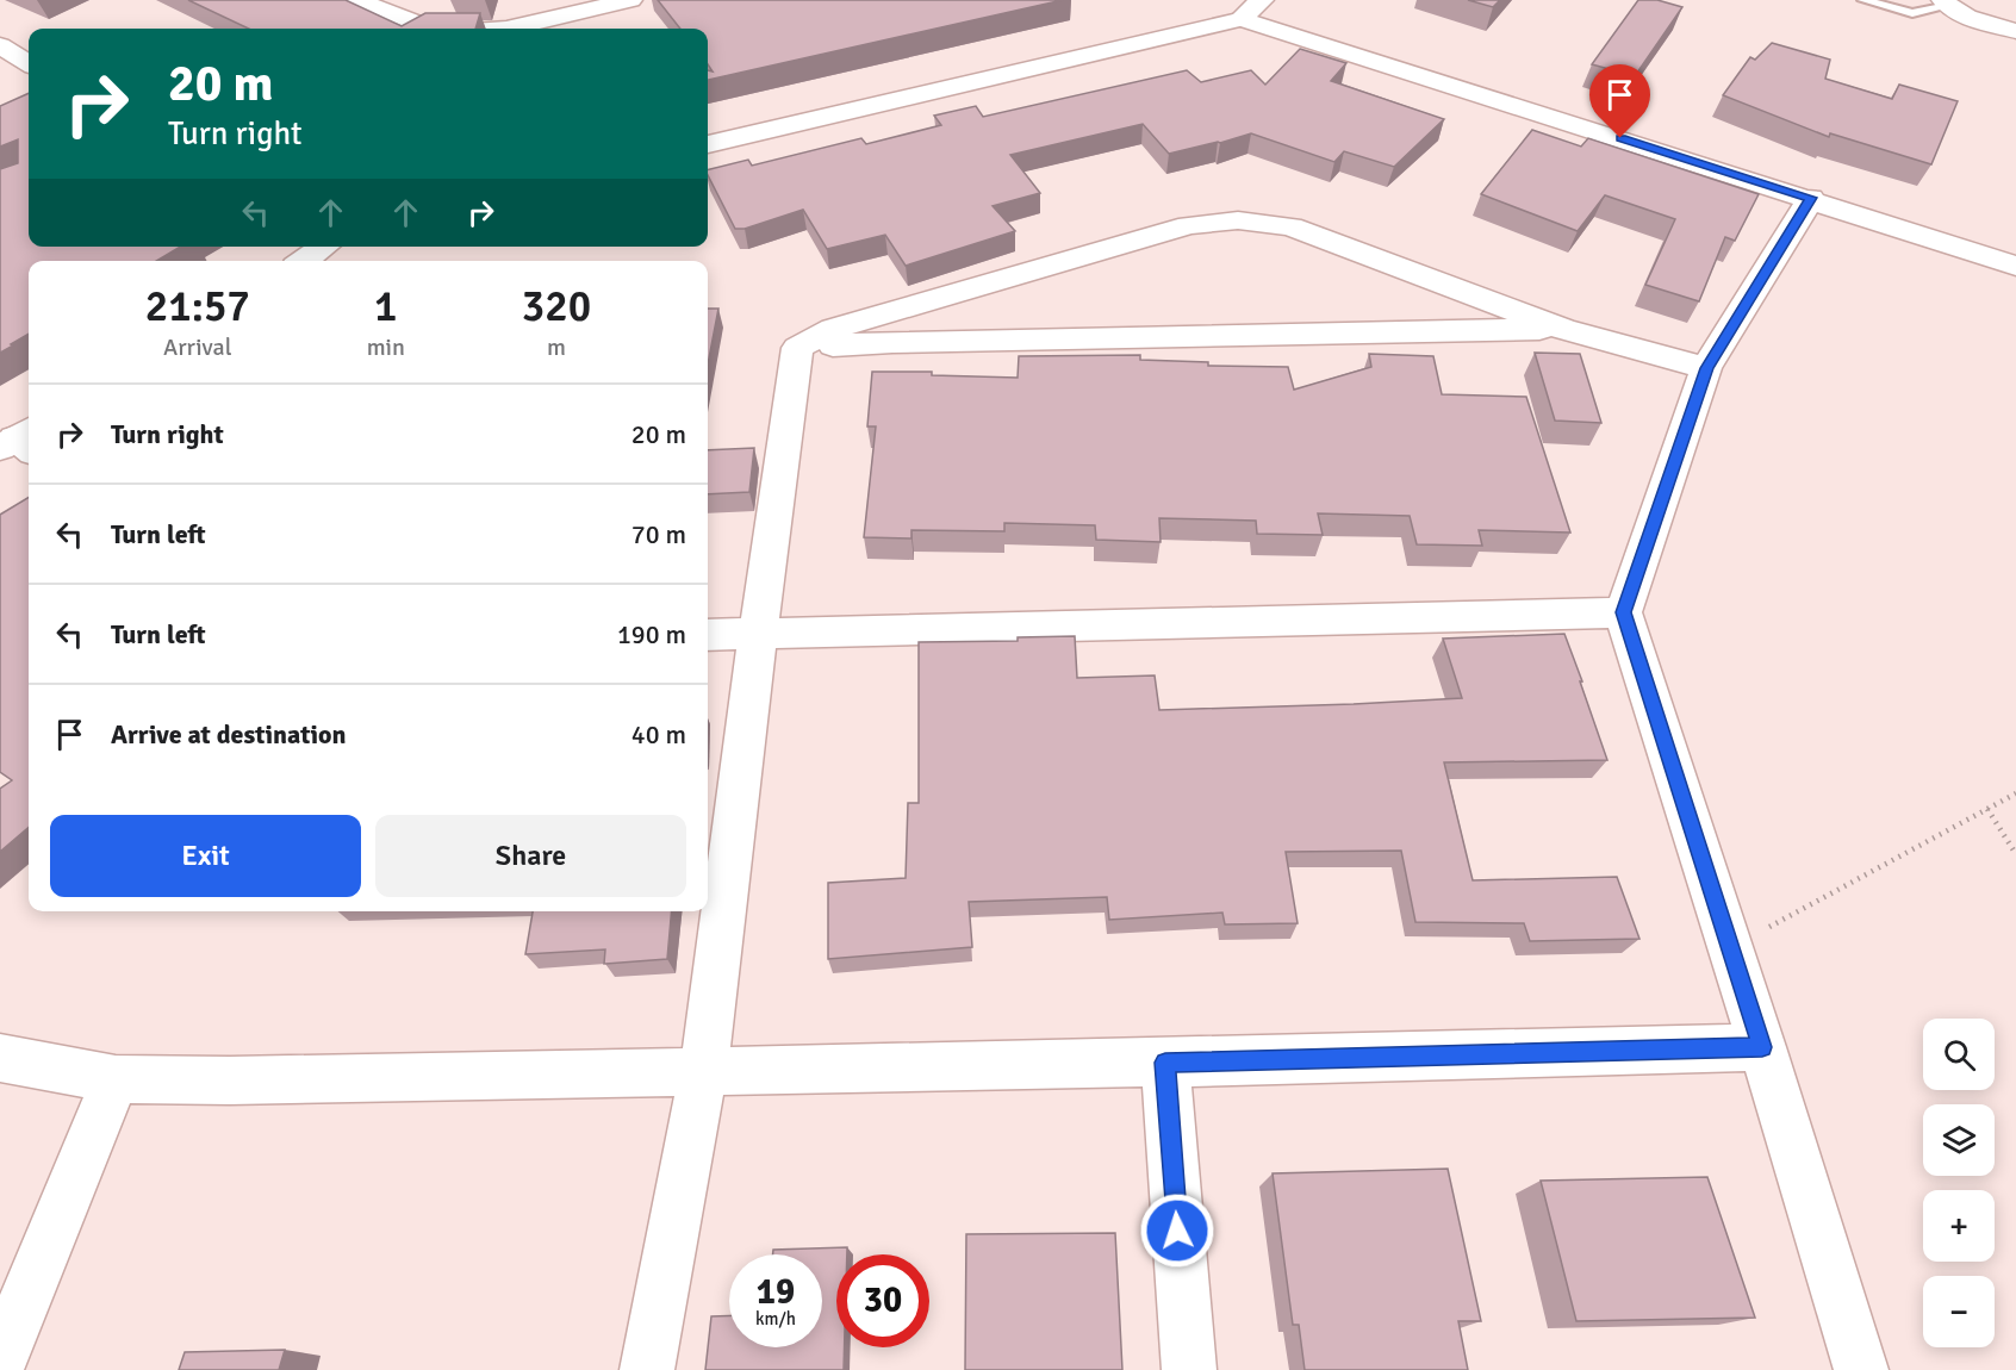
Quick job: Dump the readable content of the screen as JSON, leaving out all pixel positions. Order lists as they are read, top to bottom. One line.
{"page":{"turn":["20 m","Turn right"],"eta":["21:57","Arrival","1","min","320","m"],"list":[{"name":"Turn right","value":"20 m"},{"name":"Turn left","value":"70 m"},{"name":"Turn left","value":"190 m"},{"name":"Arrive at destination","value":"40 m"}],"buttons":["Exit","Share"],"map_buttons":["+","−"],"speed":"19 km/h","limit":"30"}}
